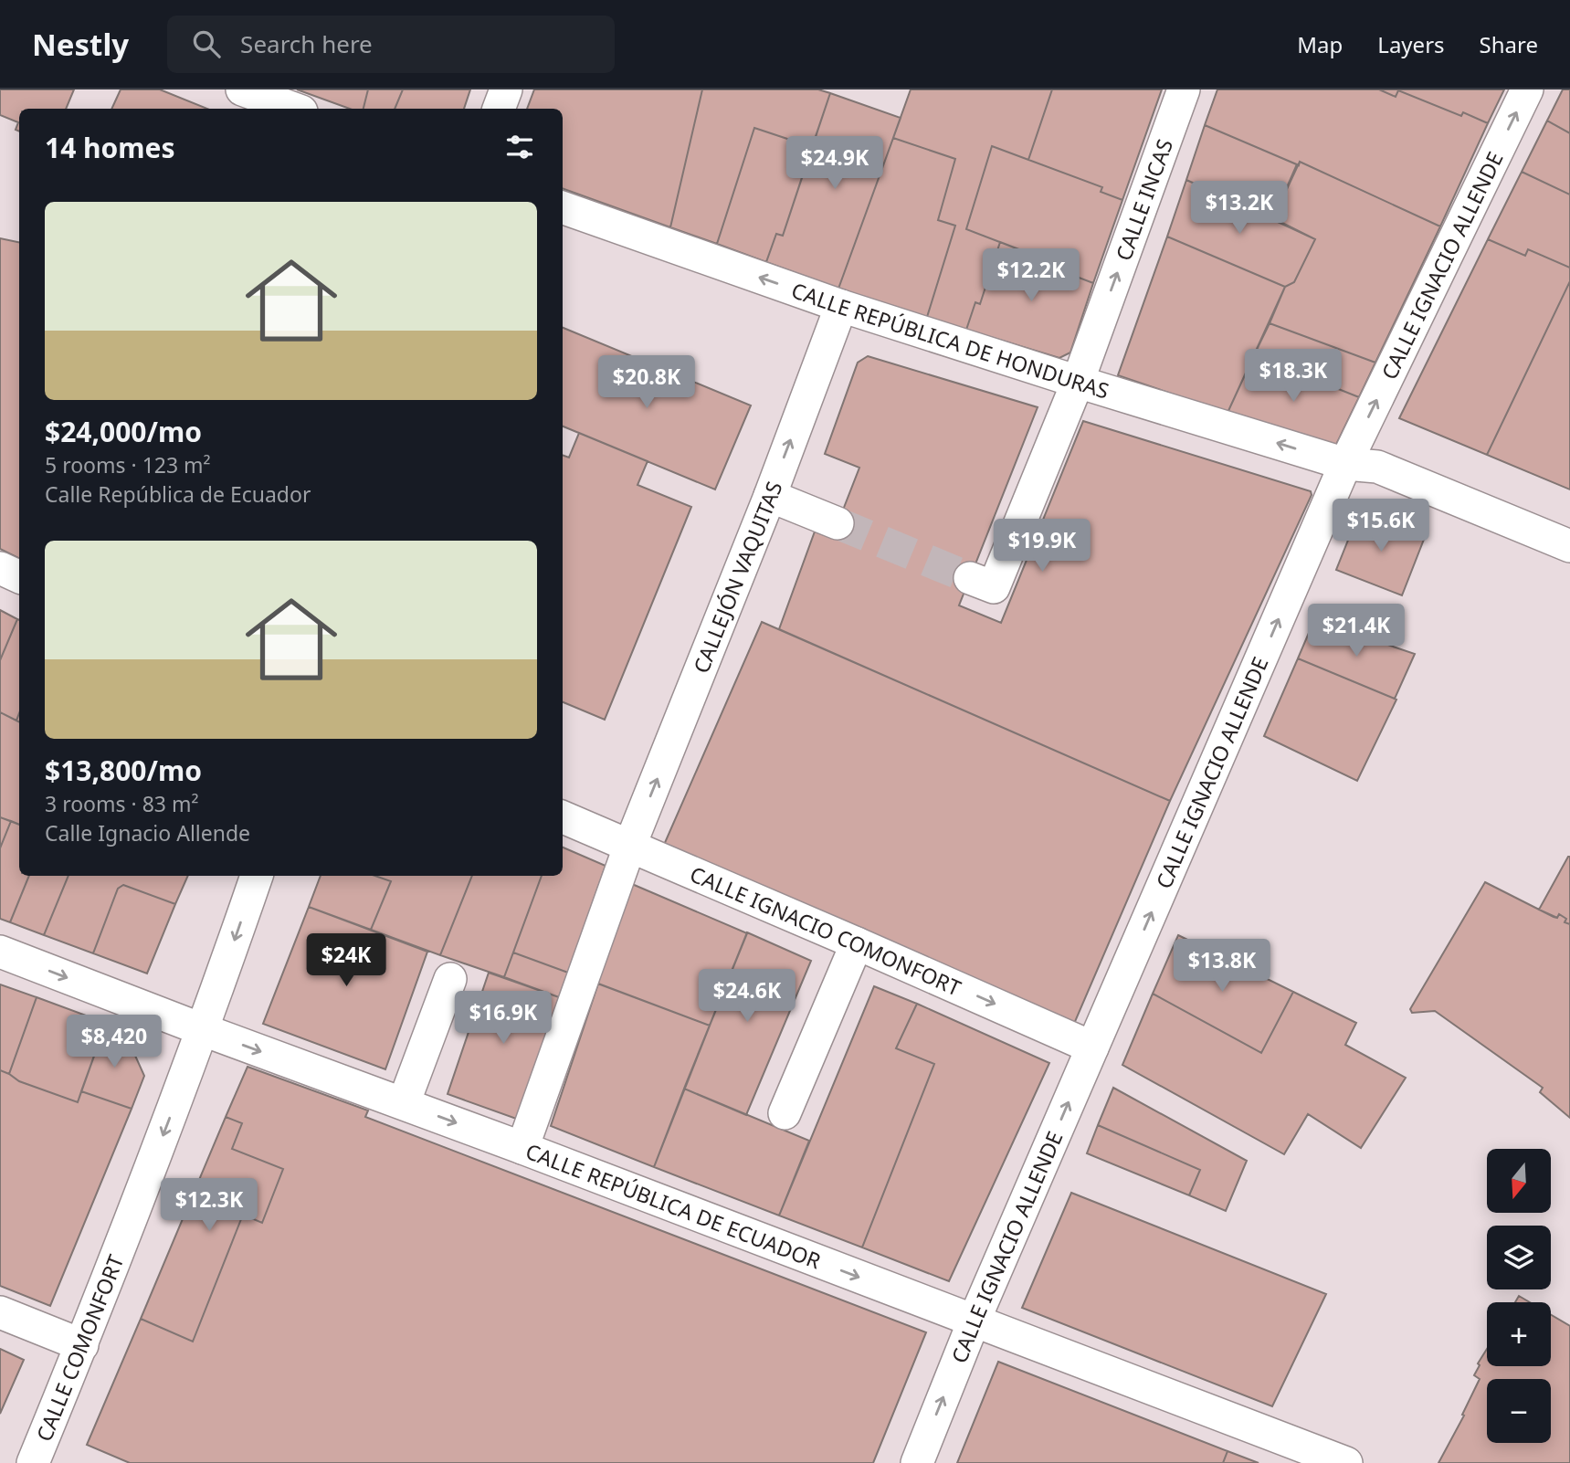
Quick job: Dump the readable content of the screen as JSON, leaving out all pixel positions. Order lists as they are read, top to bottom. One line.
{"streets":{"street":["CALLE INCAS","CALLE IGNACIO ALLENDE","CALLE REPÚBLICA DE HONDURAS","CALLEJÓN VAQUITAS","CALLE IGNACIO COMONFORT","CALLE REPÚBLICA DE ECUADOR","CALLE COMONFORT"]},"crossings":[["CALLE INCAS","CALLE REPÚBLICA DE HONDURAS"],["CALLE IGNACIO ALLENDE","CALLE REPÚBLICA DE HONDURAS"],["CALLE IGNACIO ALLENDE","CALLE IGNACIO COMONFORT"],["CALLE IGNACIO ALLENDE","CALLE REPÚBLICA DE ECUADOR"],["CALLE REPÚBLICA DE HONDURAS","CALLEJÓN VAQUITAS"],["CALLEJÓN VAQUITAS","CALLE IGNACIO COMONFORT"],["CALLEJÓN VAQUITAS","CALLE REPÚBLICA DE ECUADOR"],["CALLE REPÚBLICA DE ECUADOR","CALLE COMONFORT"]],"one_way":["CALLE INCAS","CALLE IGNACIO ALLENDE","CALLE REPÚBLICA DE HONDURAS","CALLEJÓN VAQUITAS","CALLE IGNACIO COMONFORT","CALLE REPÚBLICA DE ECUADOR","CALLE COMONFORT"],"north":"bottom","page":{"header":"Nestly","search":"Search here","nav":["Map","Layers","Share"],"heading":"14 homes","price":["$24.9K","$13.2K","$12.2K","$18.3K","$20.8K","$15.6K","$19.9K","$21.4K","$24K","$13.8K","$24.6K","$16.9K","$8,420","$12.3K"],"list":[{"name":"$24,000/mo","note":"5 rooms · 123 m² · Calle República de Ecuador"},{"name":"$13,800/mo","note":"3 rooms · 83 m² · Calle Ignacio Allende"}],"map_buttons":["+","−"]}}
